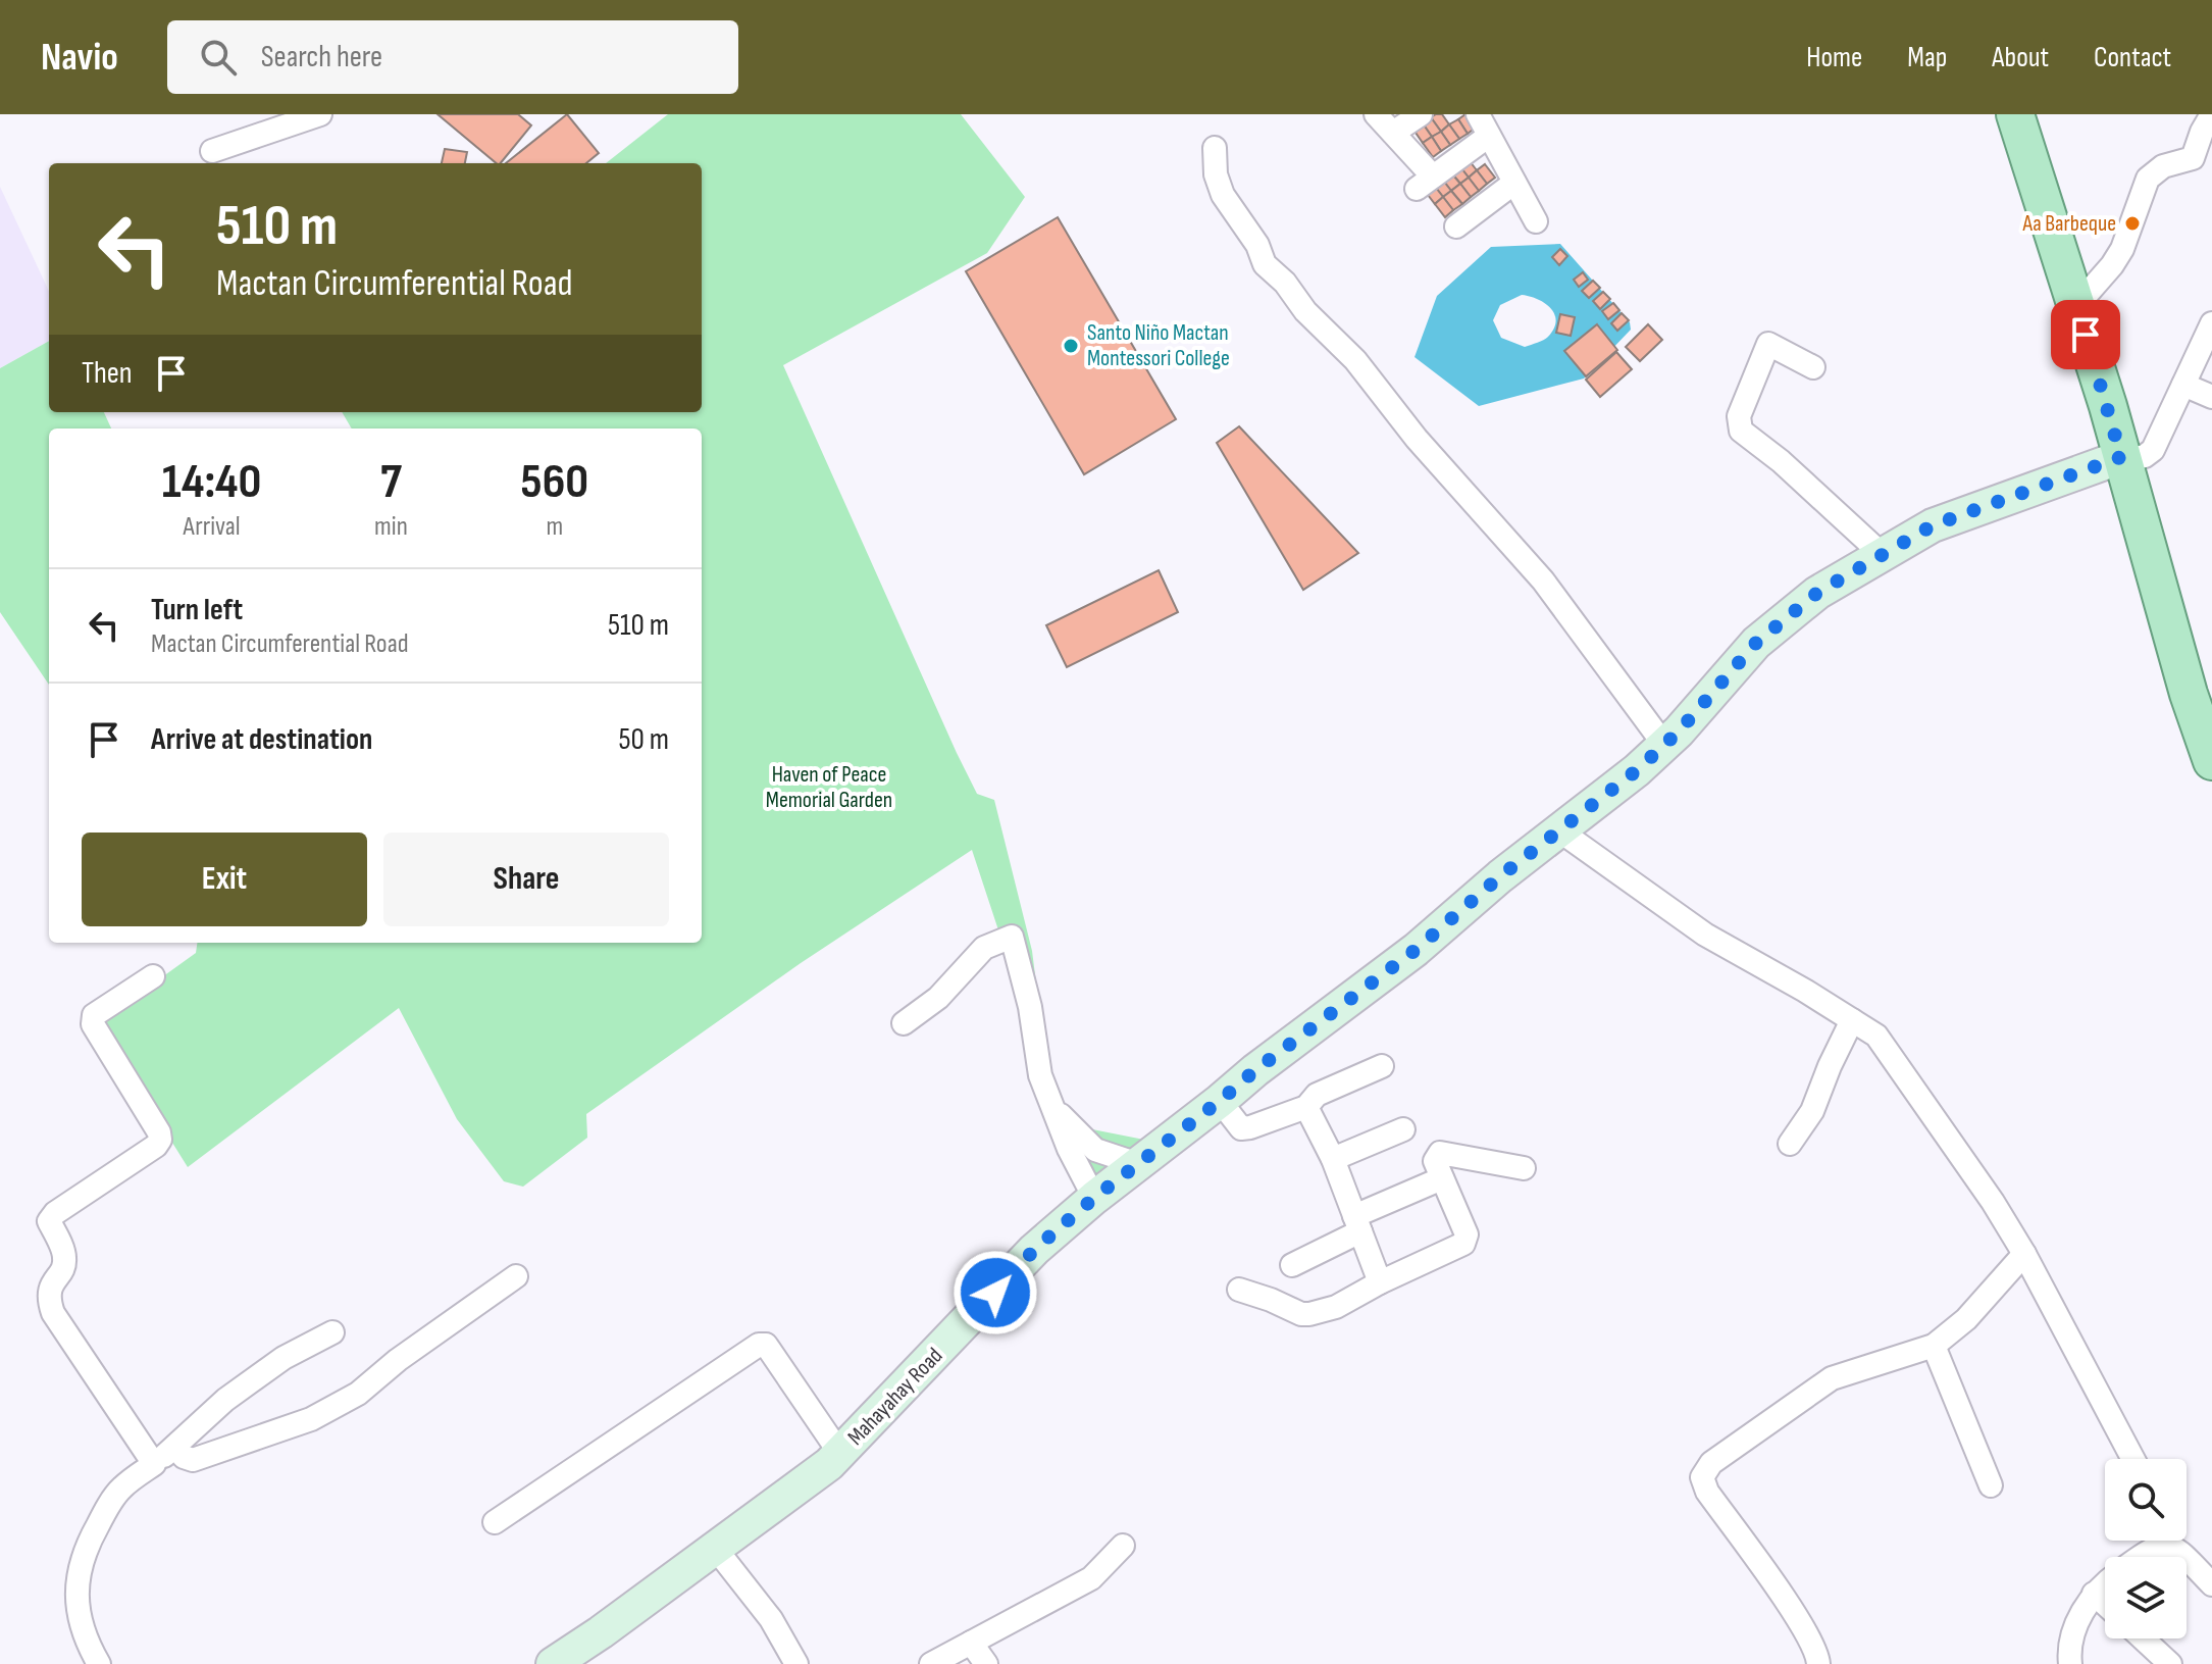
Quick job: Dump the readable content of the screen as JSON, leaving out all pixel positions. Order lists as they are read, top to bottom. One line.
{"streets":{"street":["Mahayahay Road"]},"parks":["Haven of Peace Memorial Garden"],"places":["Aa Barbeque","Santo Niño Mactan Montessori College"],"page":{"header":"Navio","search":"Search here","nav":["Home","Map","About","Contact"],"turn":["510 m","Mactan Circumferential Road"],"then":"Then","eta":["14:40","Arrival","7","min","560","m"],"list":[{"name":"Turn left","note":"Mactan Circumferential Road","value":"510 m"},{"name":"Arrive at destination","value":"50 m"}],"buttons":["Exit","Share"]}}
